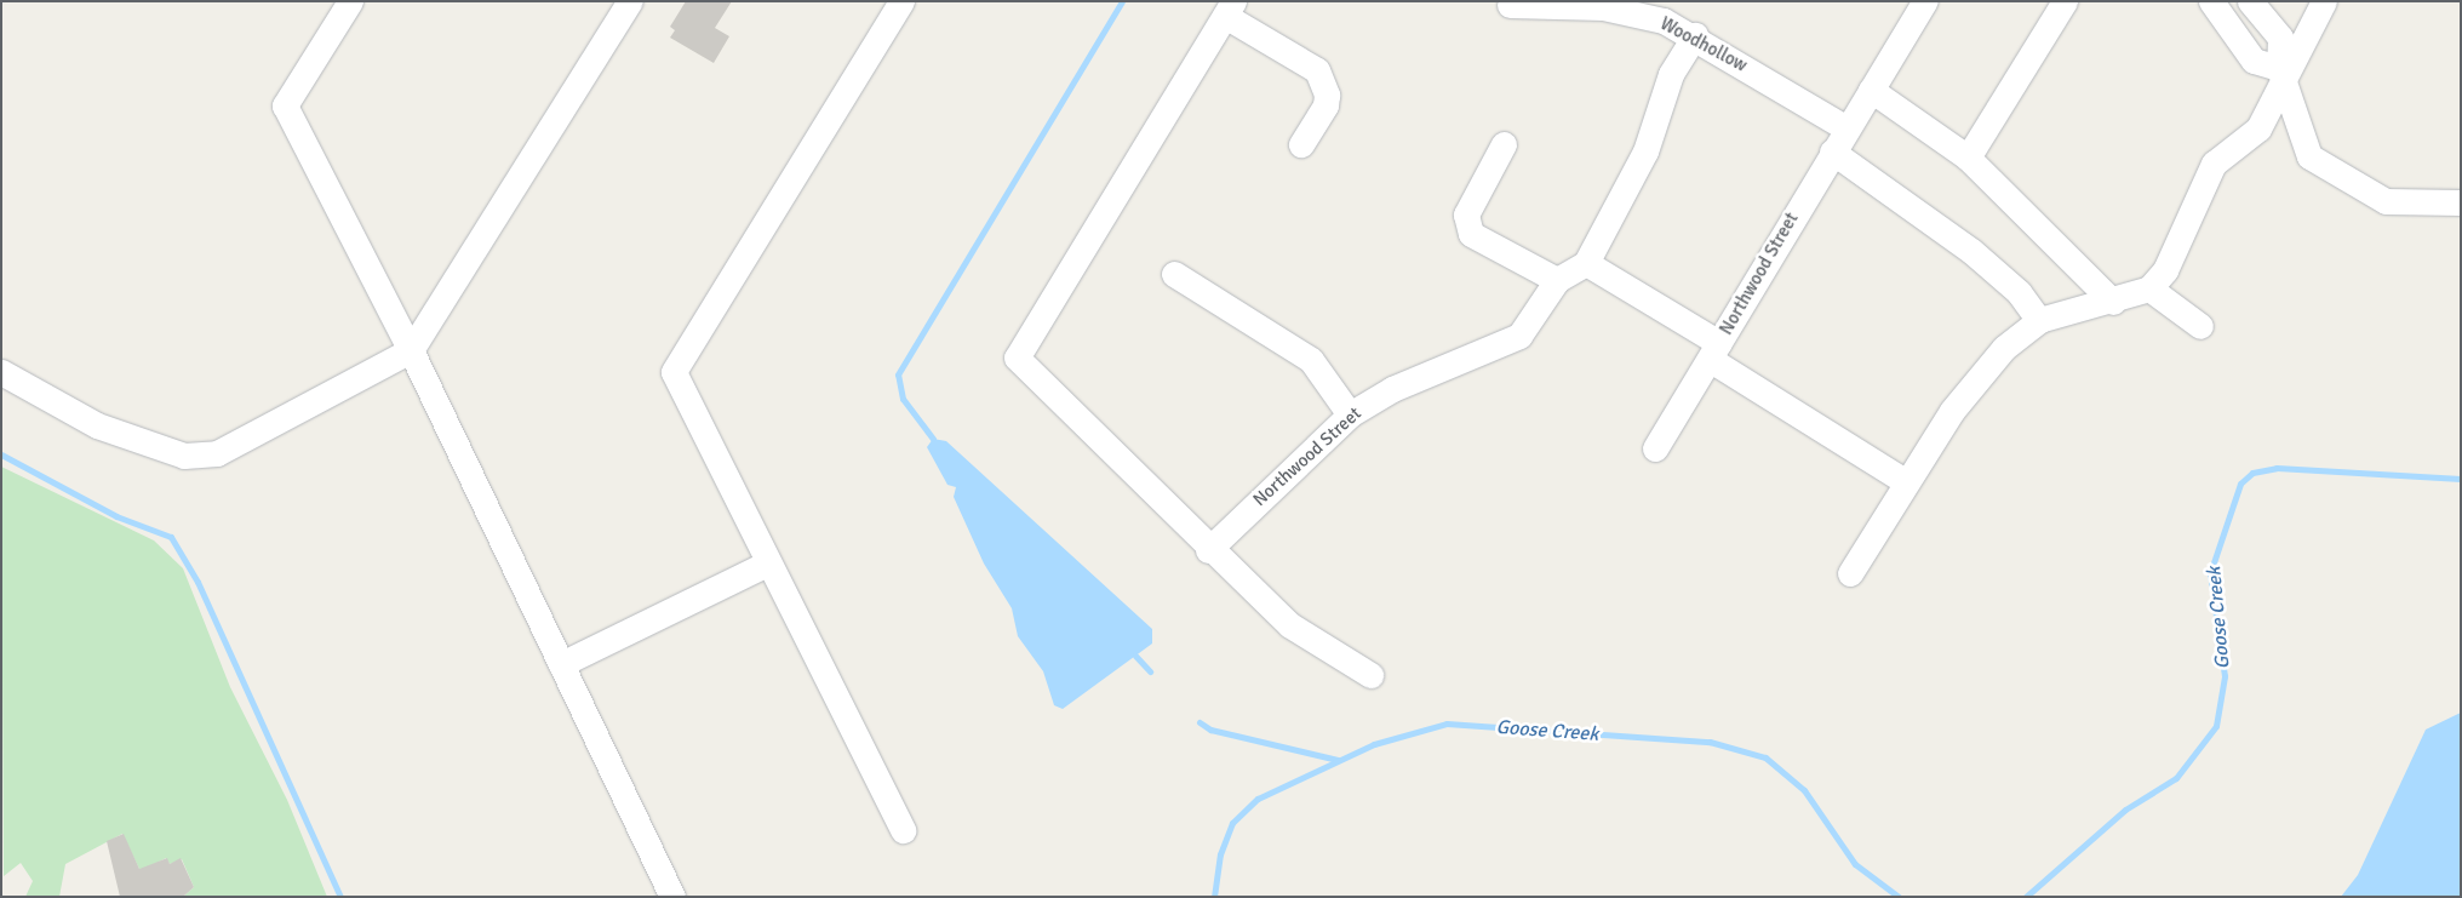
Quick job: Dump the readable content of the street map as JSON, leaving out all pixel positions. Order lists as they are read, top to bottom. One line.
{"streets":{"street":["Woodhollow","Northwood Street"]},"crossings":[["Woodhollow","Northwood Street"]],"water":["Goose Creek"]}
